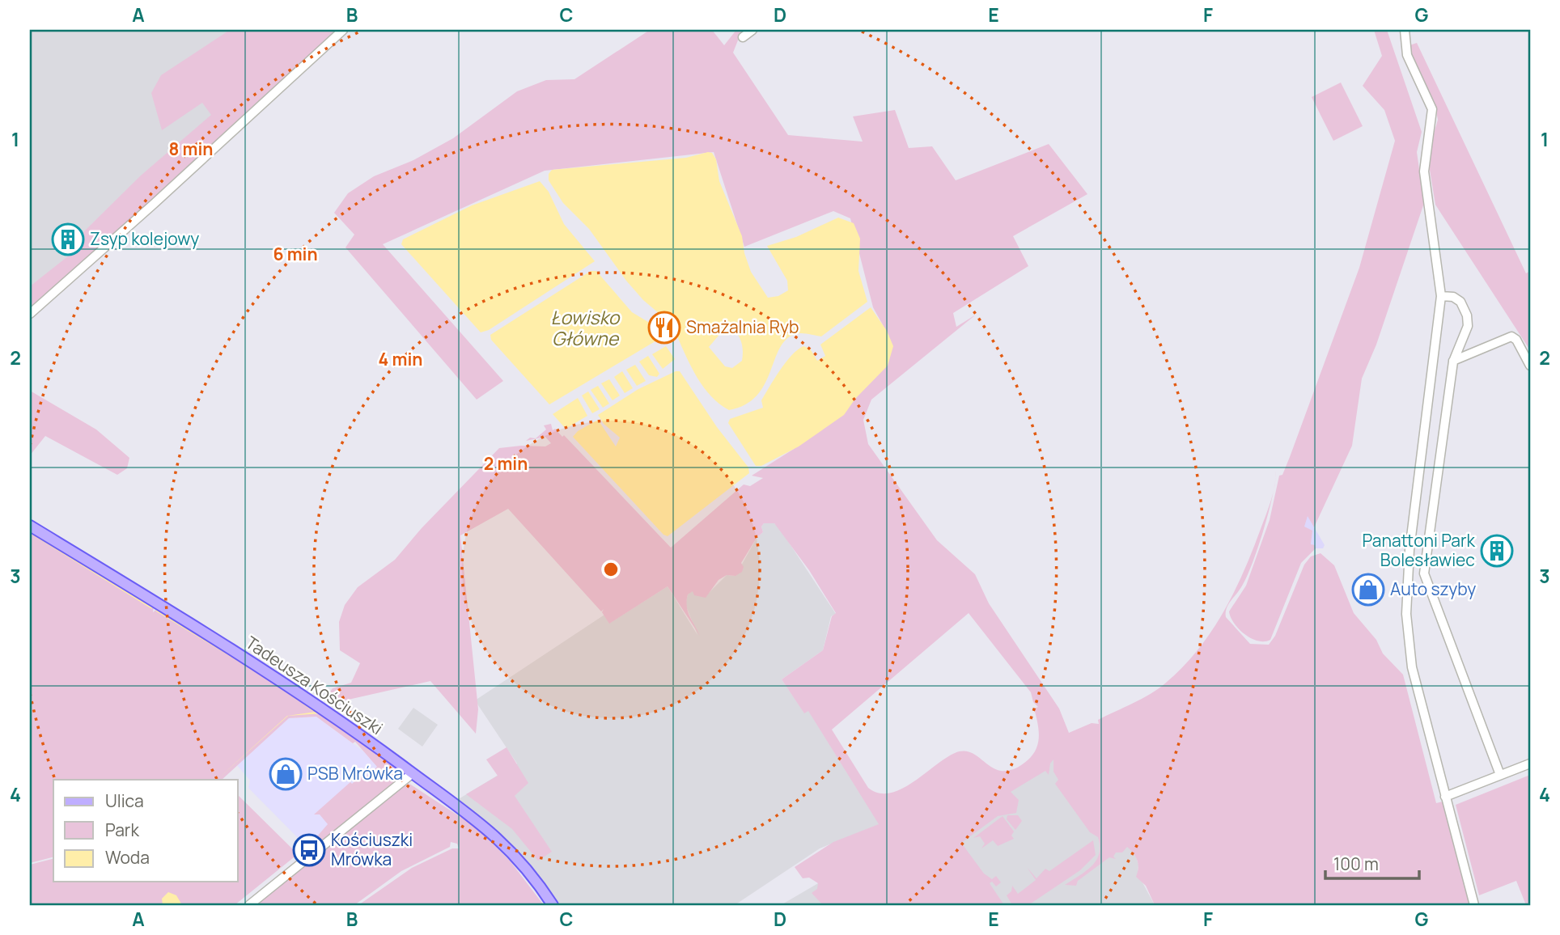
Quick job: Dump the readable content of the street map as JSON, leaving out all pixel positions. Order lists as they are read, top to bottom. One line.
{"streets":{"main road":["Tadeusza Kościuszki"]},"water":["Łowisko Główne"],"places":{"building":["Zsyp kolejowy","Panattoni Park Bolesławiec"],"restaurant":["Smażalnia Ryb"],"shop":["Auto szyby","PSB Mrówka"],"bus stop":["Kościuszki Mrówka"]},"legend":["Ulica","Park","Woda"],"scale_bar":"100 m","grid":{"columns":["A","B","C","D","E","F","G"],"rows":["1","2","3","4"]},"rings":["8 min","6 min","4 min","2 min"]}
